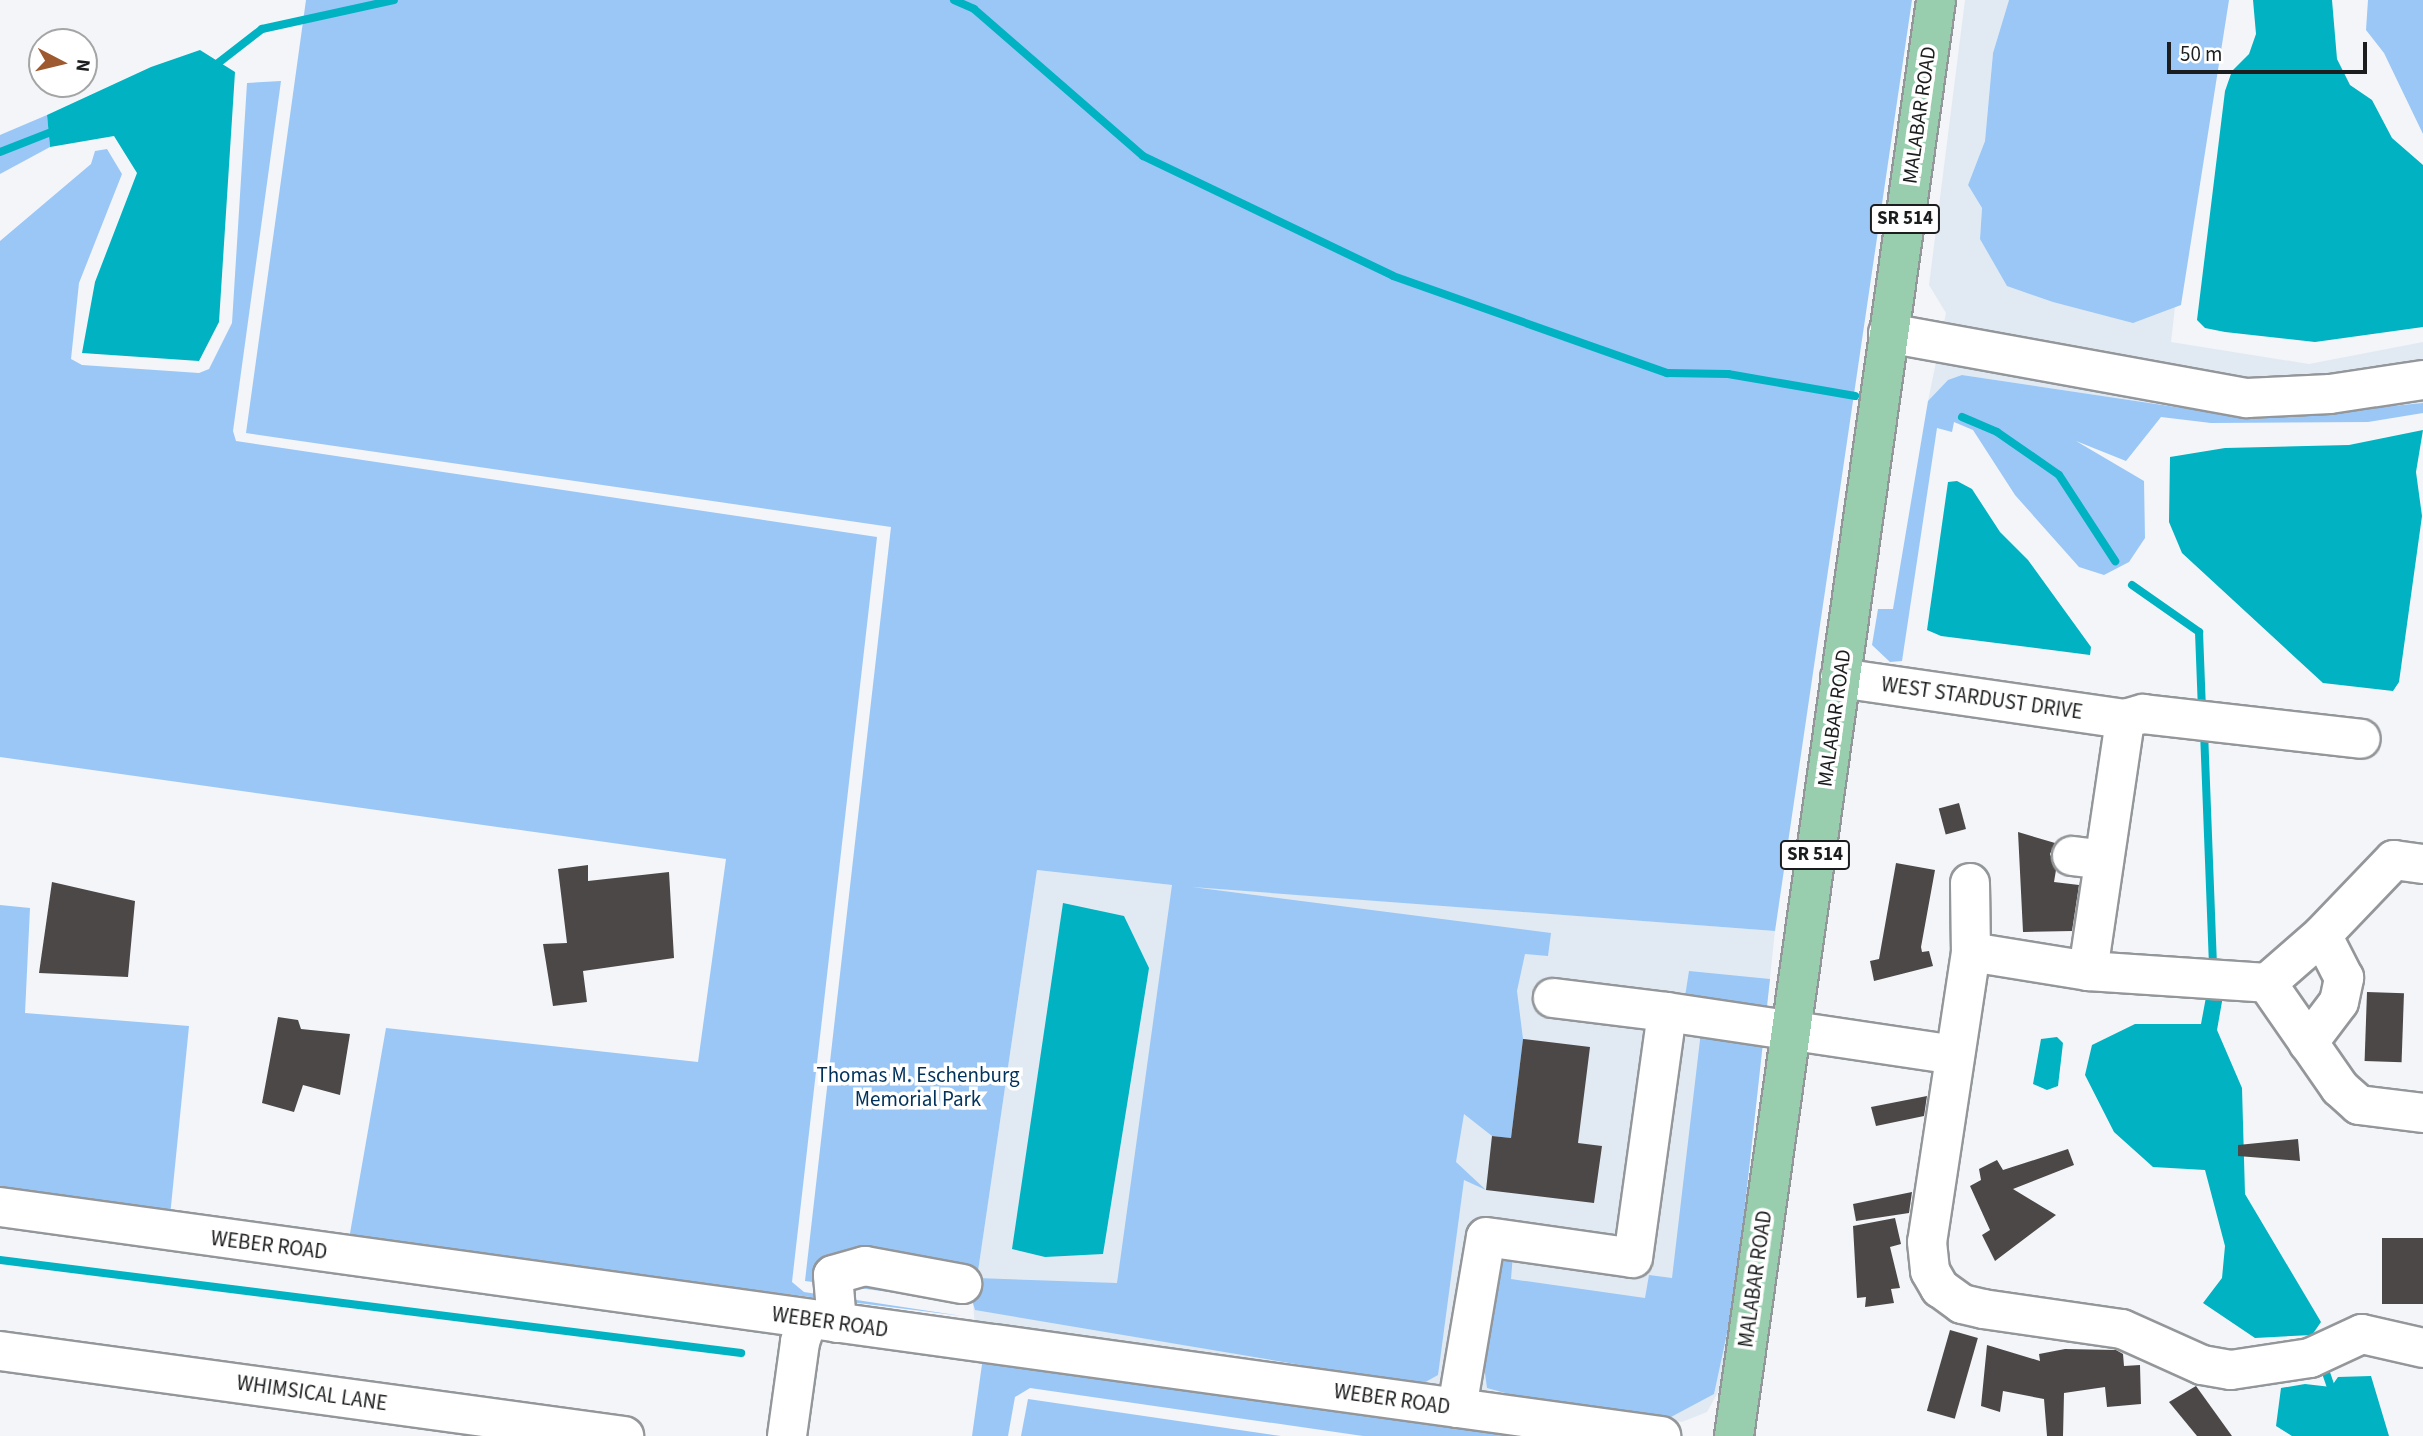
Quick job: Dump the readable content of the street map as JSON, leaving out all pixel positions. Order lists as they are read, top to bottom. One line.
{"streets":{"main road":["MALABAR ROAD","SR 514"],"street":["WEST STARDUST DRIVE","WEBER ROAD","WHIMSICAL LANE"]},"crossings":[["MALABAR ROAD","WEST STARDUST DRIVE"]],"parks":["Thomas M. Eschenburg Memorial Park"],"scale_bar":"50 m","north":"right"}
